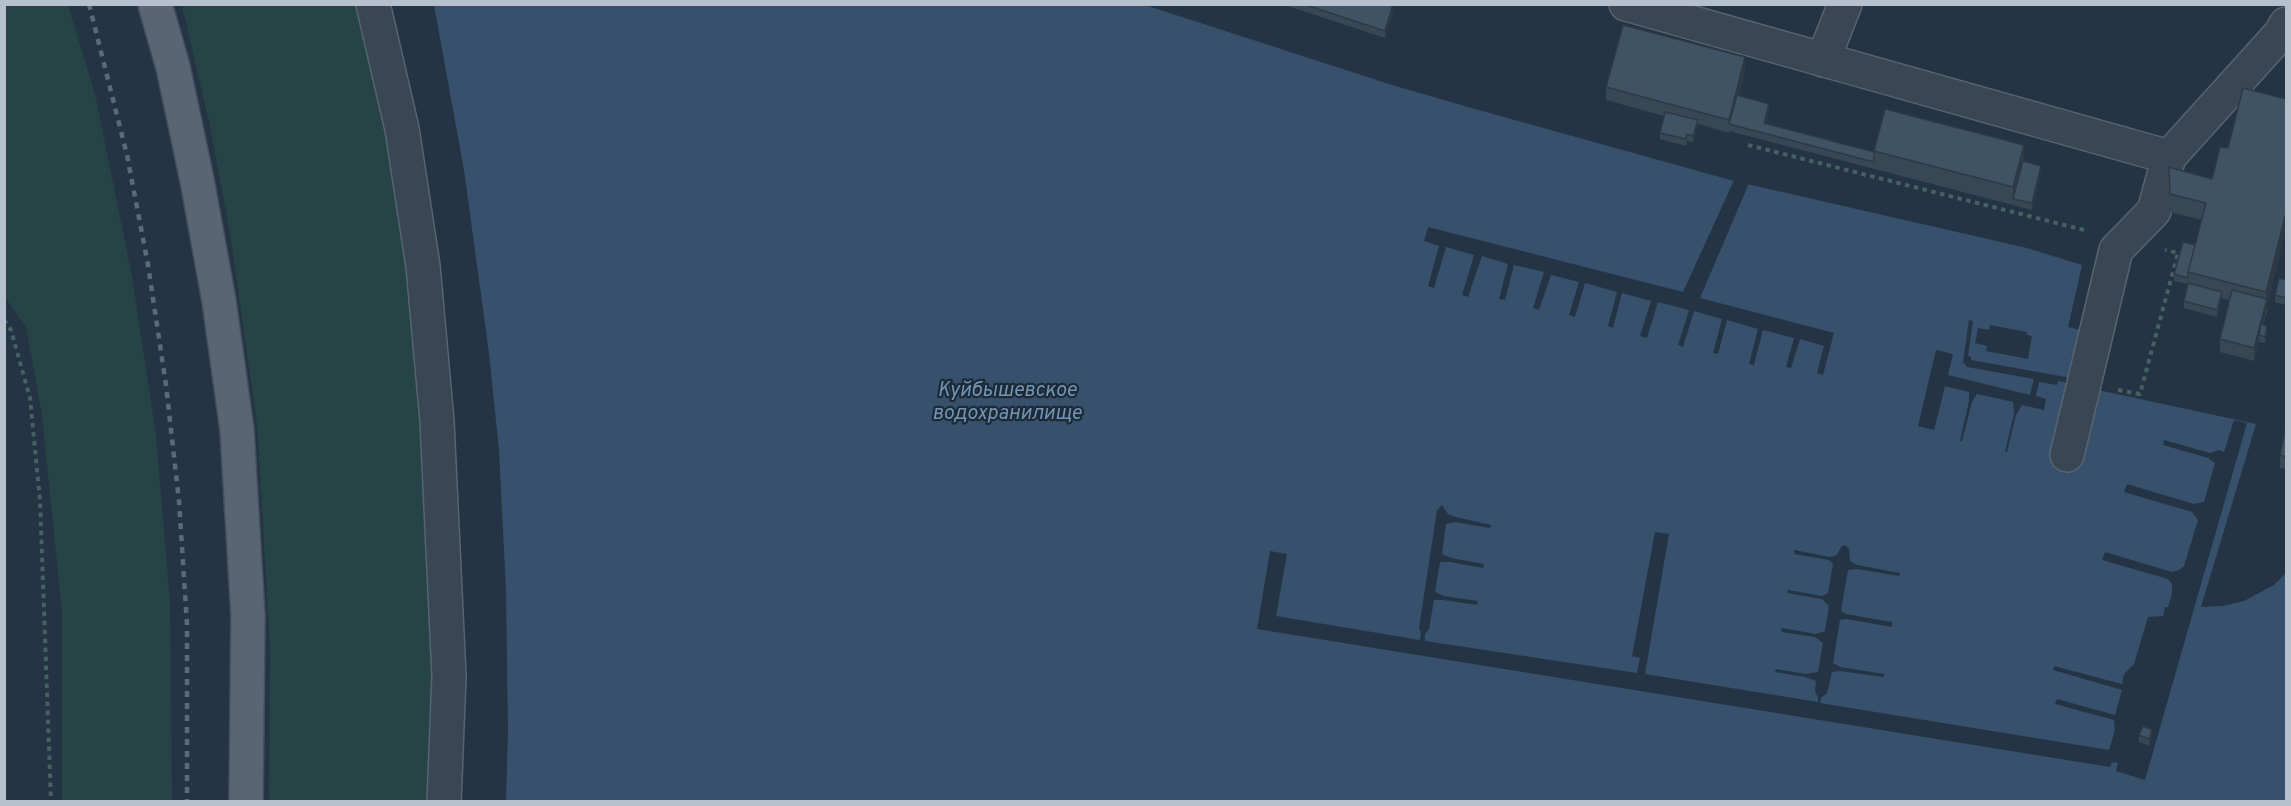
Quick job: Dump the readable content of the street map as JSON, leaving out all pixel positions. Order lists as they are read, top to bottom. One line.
{"water":["Куйбышевское водохранилище"]}
